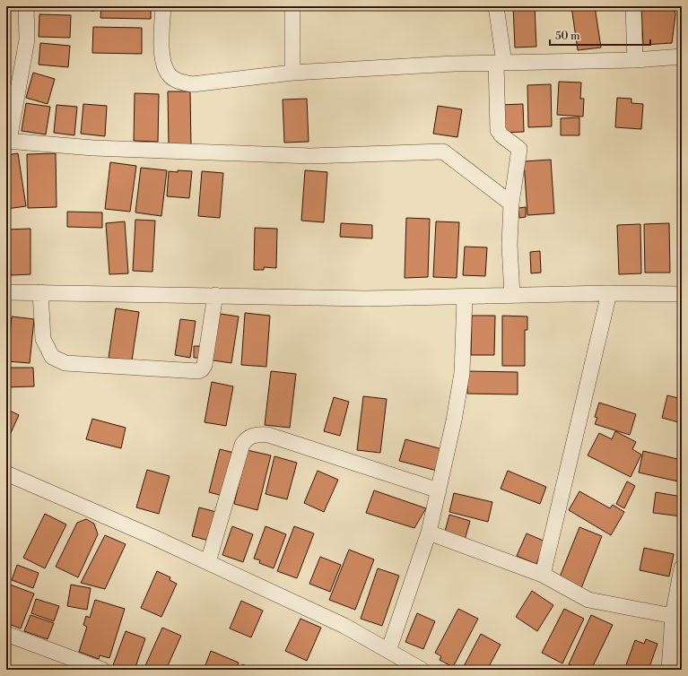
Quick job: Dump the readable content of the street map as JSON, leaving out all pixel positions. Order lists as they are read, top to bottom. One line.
{"scale_bar":"50 m"}
